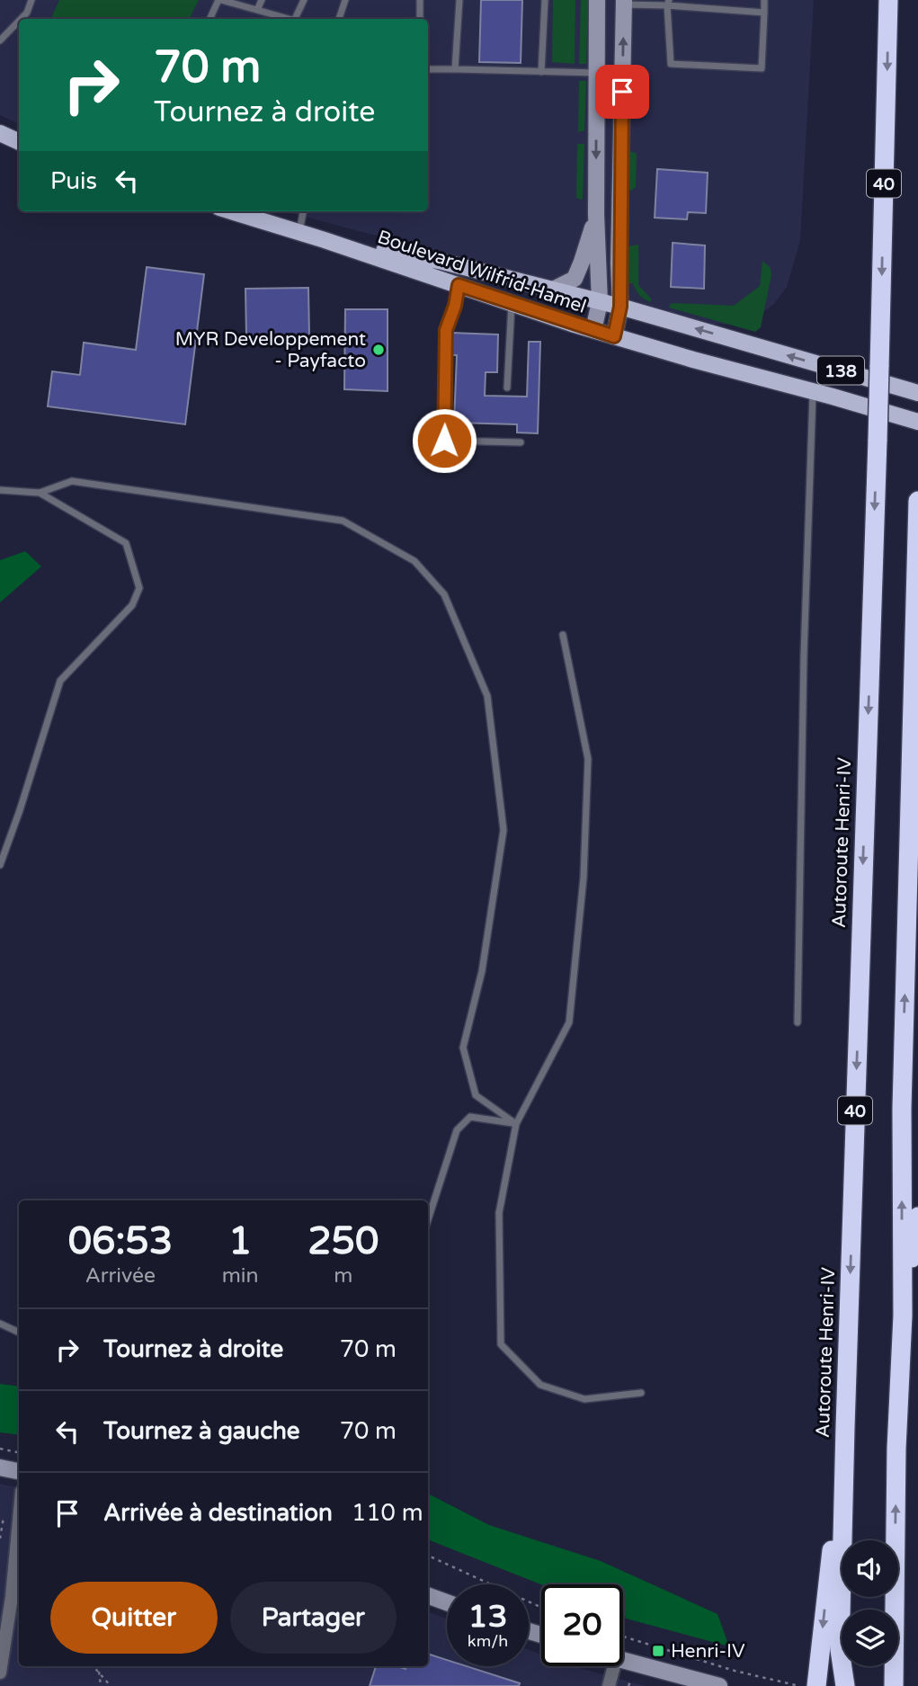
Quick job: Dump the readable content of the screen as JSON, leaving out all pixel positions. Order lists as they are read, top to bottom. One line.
{"streets":{"highway":["40","Autoroute Henri-IV"],"main road":["Boulevard Wilfrid-Hamel","138"]},"crossings":[["40","Autoroute Henri-IV"]],"places":{"other":["MYR Developpement - Payfacto"],"transit":["Henri-IV"]},"page":{"turn":["70 m","Tournez à droite"],"then":"Puis","eta":["06:53","Arrivée","1","min","250","m"],"list":[{"name":"Tournez à droite","value":"70 m"},{"name":"Tournez à gauche","value":"70 m"},{"name":"Arrivée à destination","value":"110 m"}],"buttons":["Quitter","Partager"],"speed":"13 km/h","limit":"20"}}
